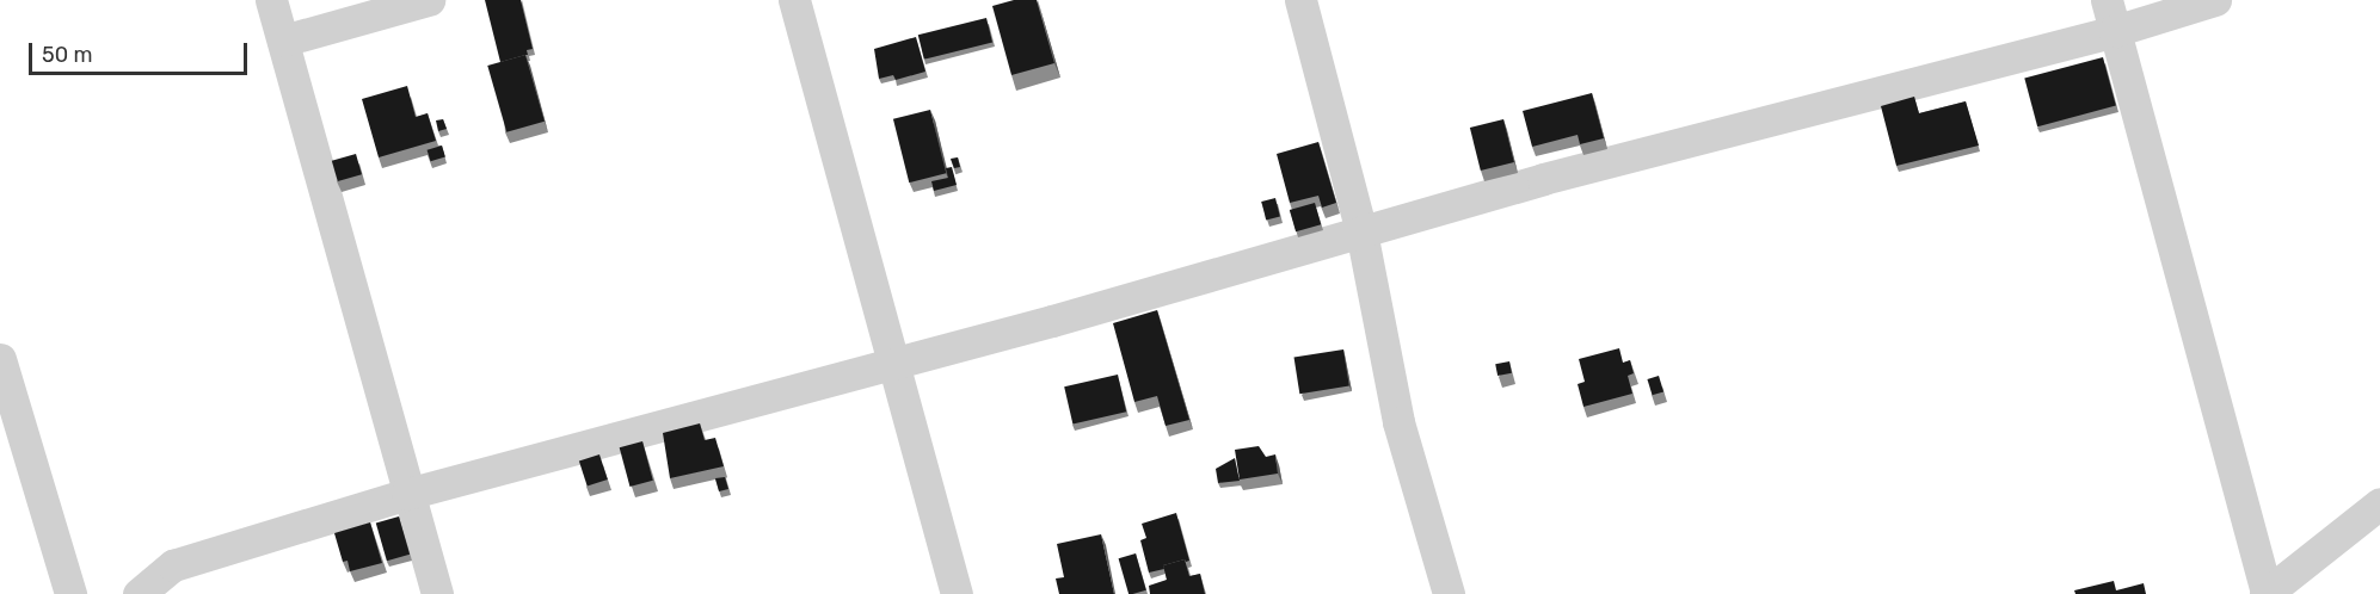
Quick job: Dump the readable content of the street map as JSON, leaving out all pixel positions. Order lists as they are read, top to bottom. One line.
{"scale_bar":"50 m"}
